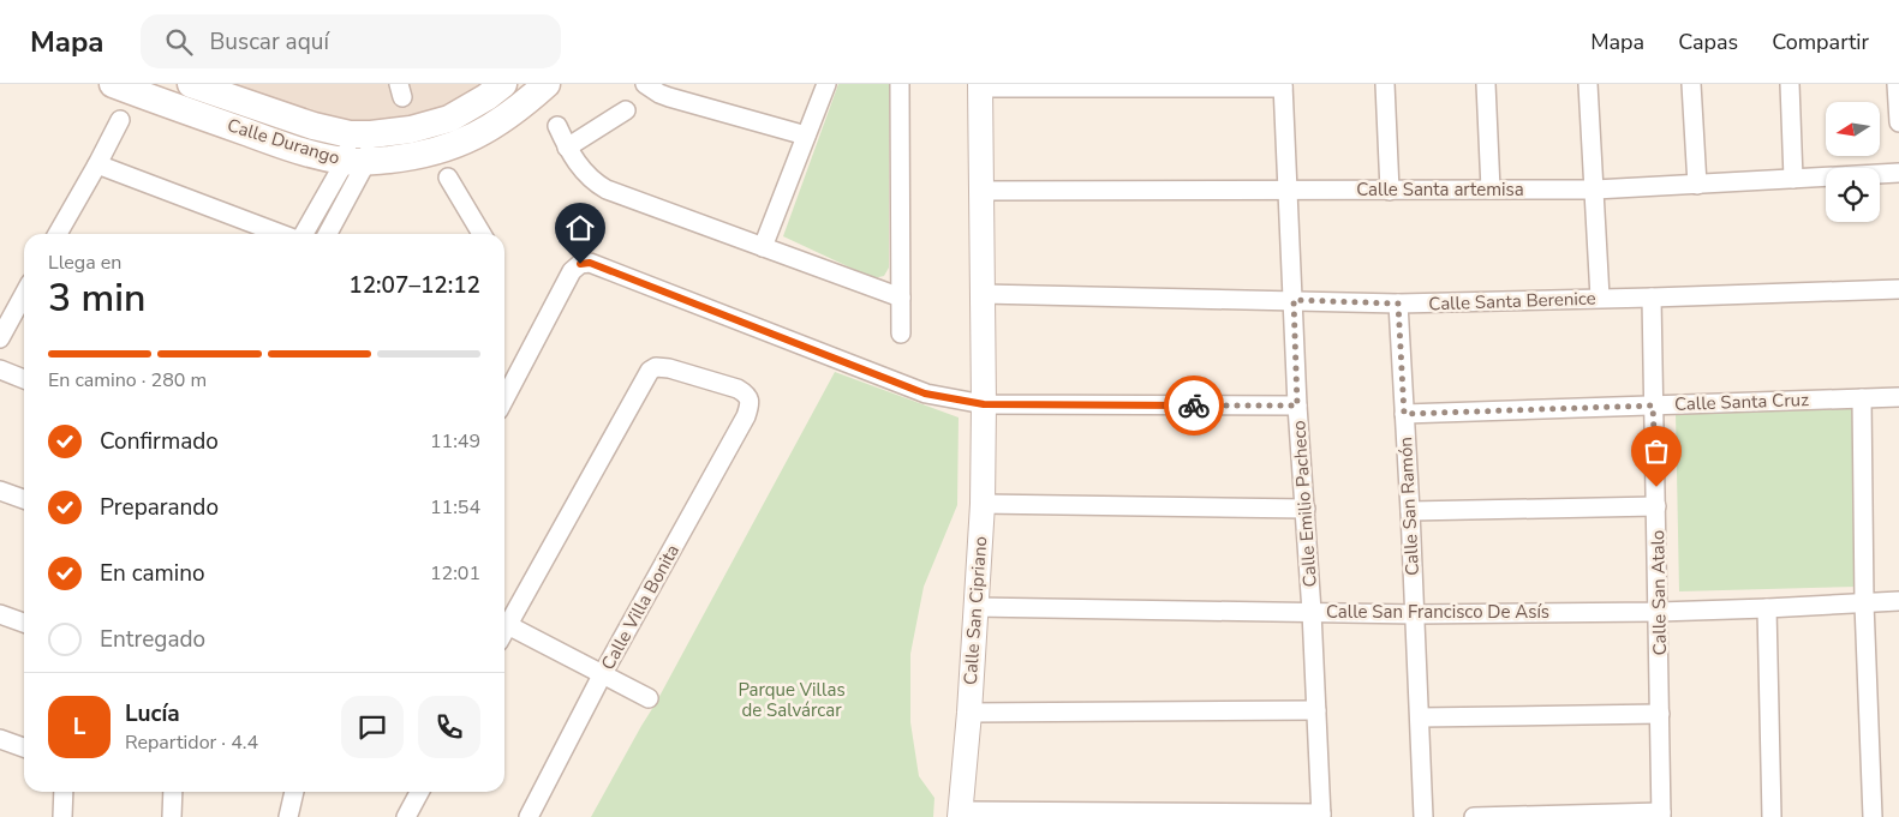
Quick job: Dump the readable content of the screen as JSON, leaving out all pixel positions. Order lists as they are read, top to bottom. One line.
{"streets":{"main road":["Calle Durango"],"street":["Calle Santa artemisa","Calle Santa Berenice","Calle Santa Cruz","Calle Emilio Pacheco","Calle San Ramón","Calle San Atalo","Calle Villa Bonita","Calle San Cipriano","Calle San Francisco De Asís"]},"crossings":[["Calle Santa artemisa","Calle Emilio Pacheco"],["Calle Santa artemisa","Calle San Cipriano"],["Calle Santa Berenice","Calle Emilio Pacheco"],["Calle Santa Berenice","Calle San Ramón"],["Calle Santa Berenice","Calle San Atalo"],["Calle Santa Berenice","Calle San Cipriano"],["Calle Santa Cruz","Calle San Ramón"],["Calle Santa Cruz","Calle San Atalo"],["Calle Emilio Pacheco","Calle San Francisco De Asís"],["Calle San Ramón","Calle San Francisco De Asís"],["Calle San Atalo","Calle San Francisco De Asís"],["Calle San Cipriano","Calle San Francisco De Asís"]],"parks":["Parque Villas de Salvárcar"],"north":"left","page":{"header":"Mapa","search":"Buscar aquí","nav":["Mapa","Capas","Compartir"],"heading":["3 min","Llega en","12:07–12:12"],"panel":["Lucía","Repartidor · 4.4"],"bar":"En camino · 280 m","list":[["Confirmado","11:49"],["Preparando","11:54"],["En camino","12:01"],"Entregado"],"round":"L"}}
